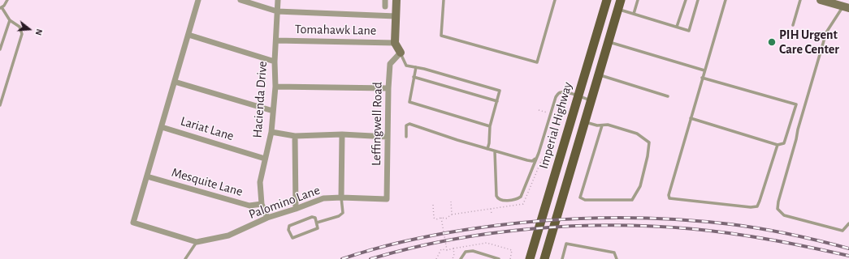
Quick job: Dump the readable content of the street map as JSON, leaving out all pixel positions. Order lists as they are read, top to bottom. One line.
{"streets":{"main road":["Imperial Highway"],"street":["Tomahawk Lane","Hacienda Drive","Leffingwell Road","Lariat Lane","Mesquite Lane","Palomino Lane"]},"crossings":[["Tomahawk Lane","Hacienda Drive"],["Hacienda Drive","Lariat Lane"],["Hacienda Drive","Mesquite Lane"],["Hacienda Drive","Palomino Lane"],["Leffingwell Road","Palomino Lane"]],"places":["PIH Urgent Care Center"],"north":"right"}
